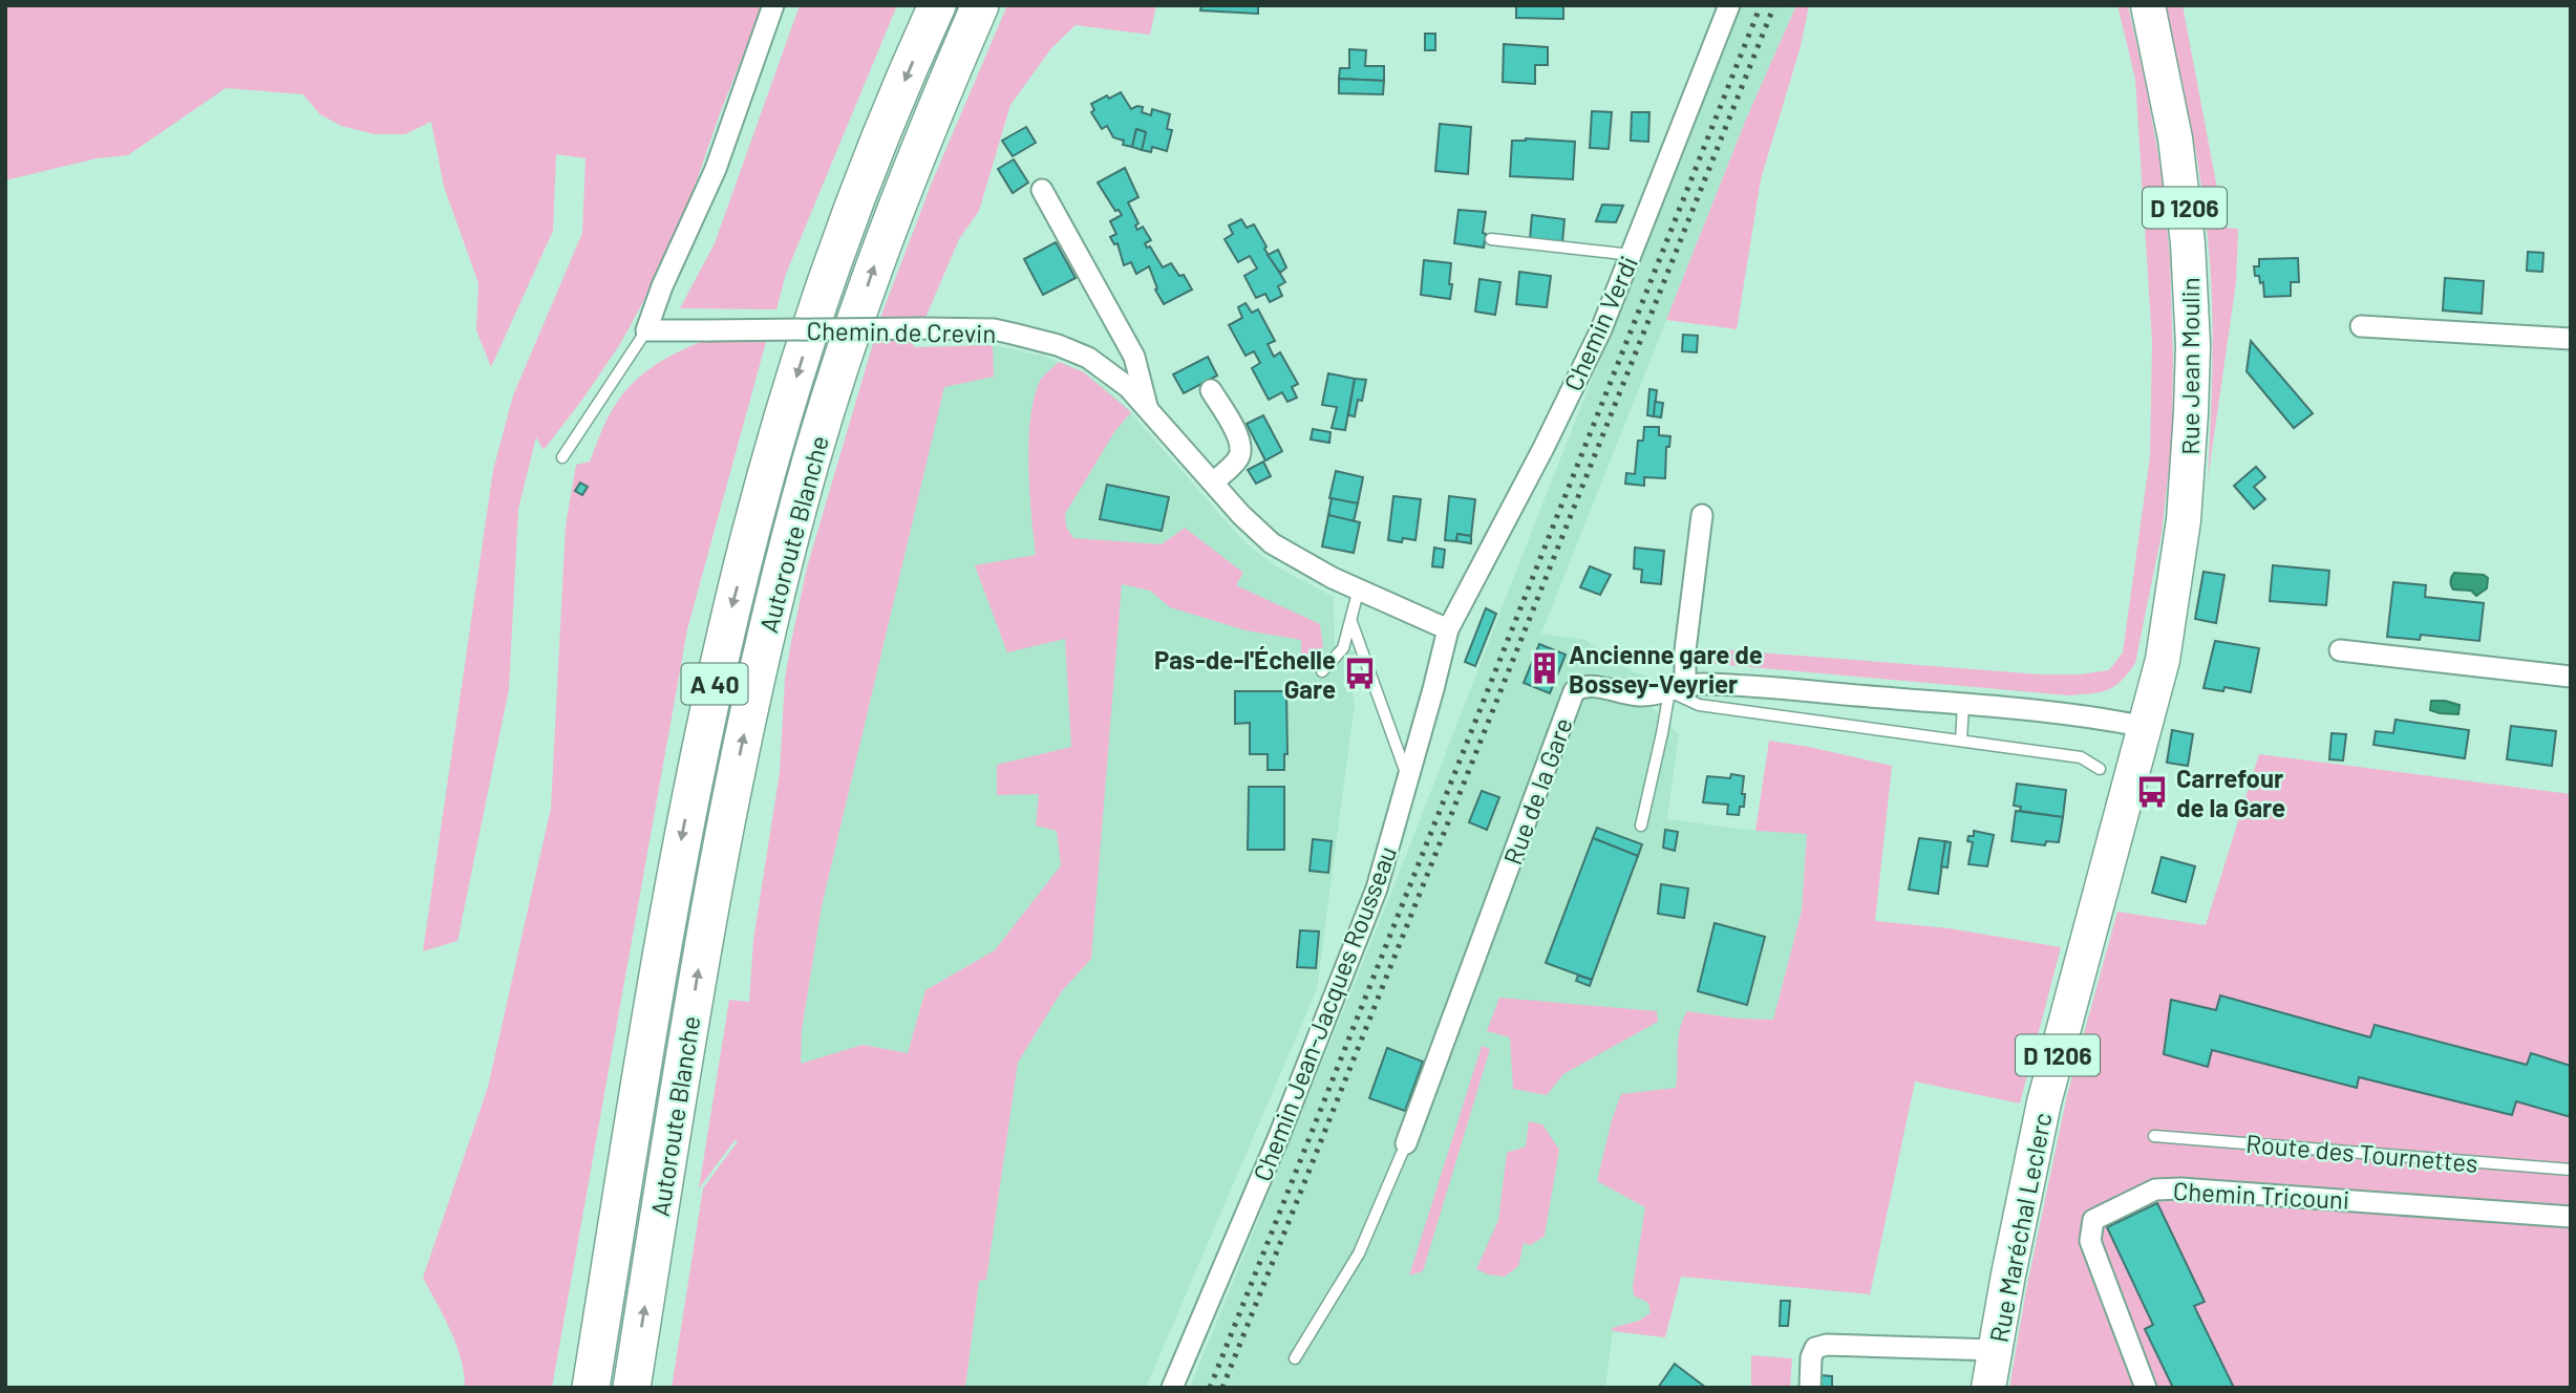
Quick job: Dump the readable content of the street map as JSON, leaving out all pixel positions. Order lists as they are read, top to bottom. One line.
{"streets":{"highway":["Autoroute Blanche","A 40"],"main road":["D 1206","Rue Jean Moulin","Rue Maréchal Leclerc"],"street":["Chemin Verdi","Chemin de Crevin","Rue de la Gare","Chemin Jean-Jacques Rousseau","Chemin Tricouni"],"lane":["Route des Tournettes"]},"crossings":[["Chemin Verdi","Chemin de Crevin"],["Chemin Verdi","Chemin Jean-Jacques Rousseau"],["Chemin de Crevin","Chemin Jean-Jacques Rousseau"],["Rue Jean Moulin","Rue de la Gare"],["Rue Jean Moulin","Rue Maréchal Leclerc"],["Rue de la Gare","Rue Maréchal Leclerc"]],"places":{"building":["Ancienne gare de Bossey-Veyrier"],"bus stop":["Pas-de-l'Échelle Gare","Carrefour de la Gare"]}}
